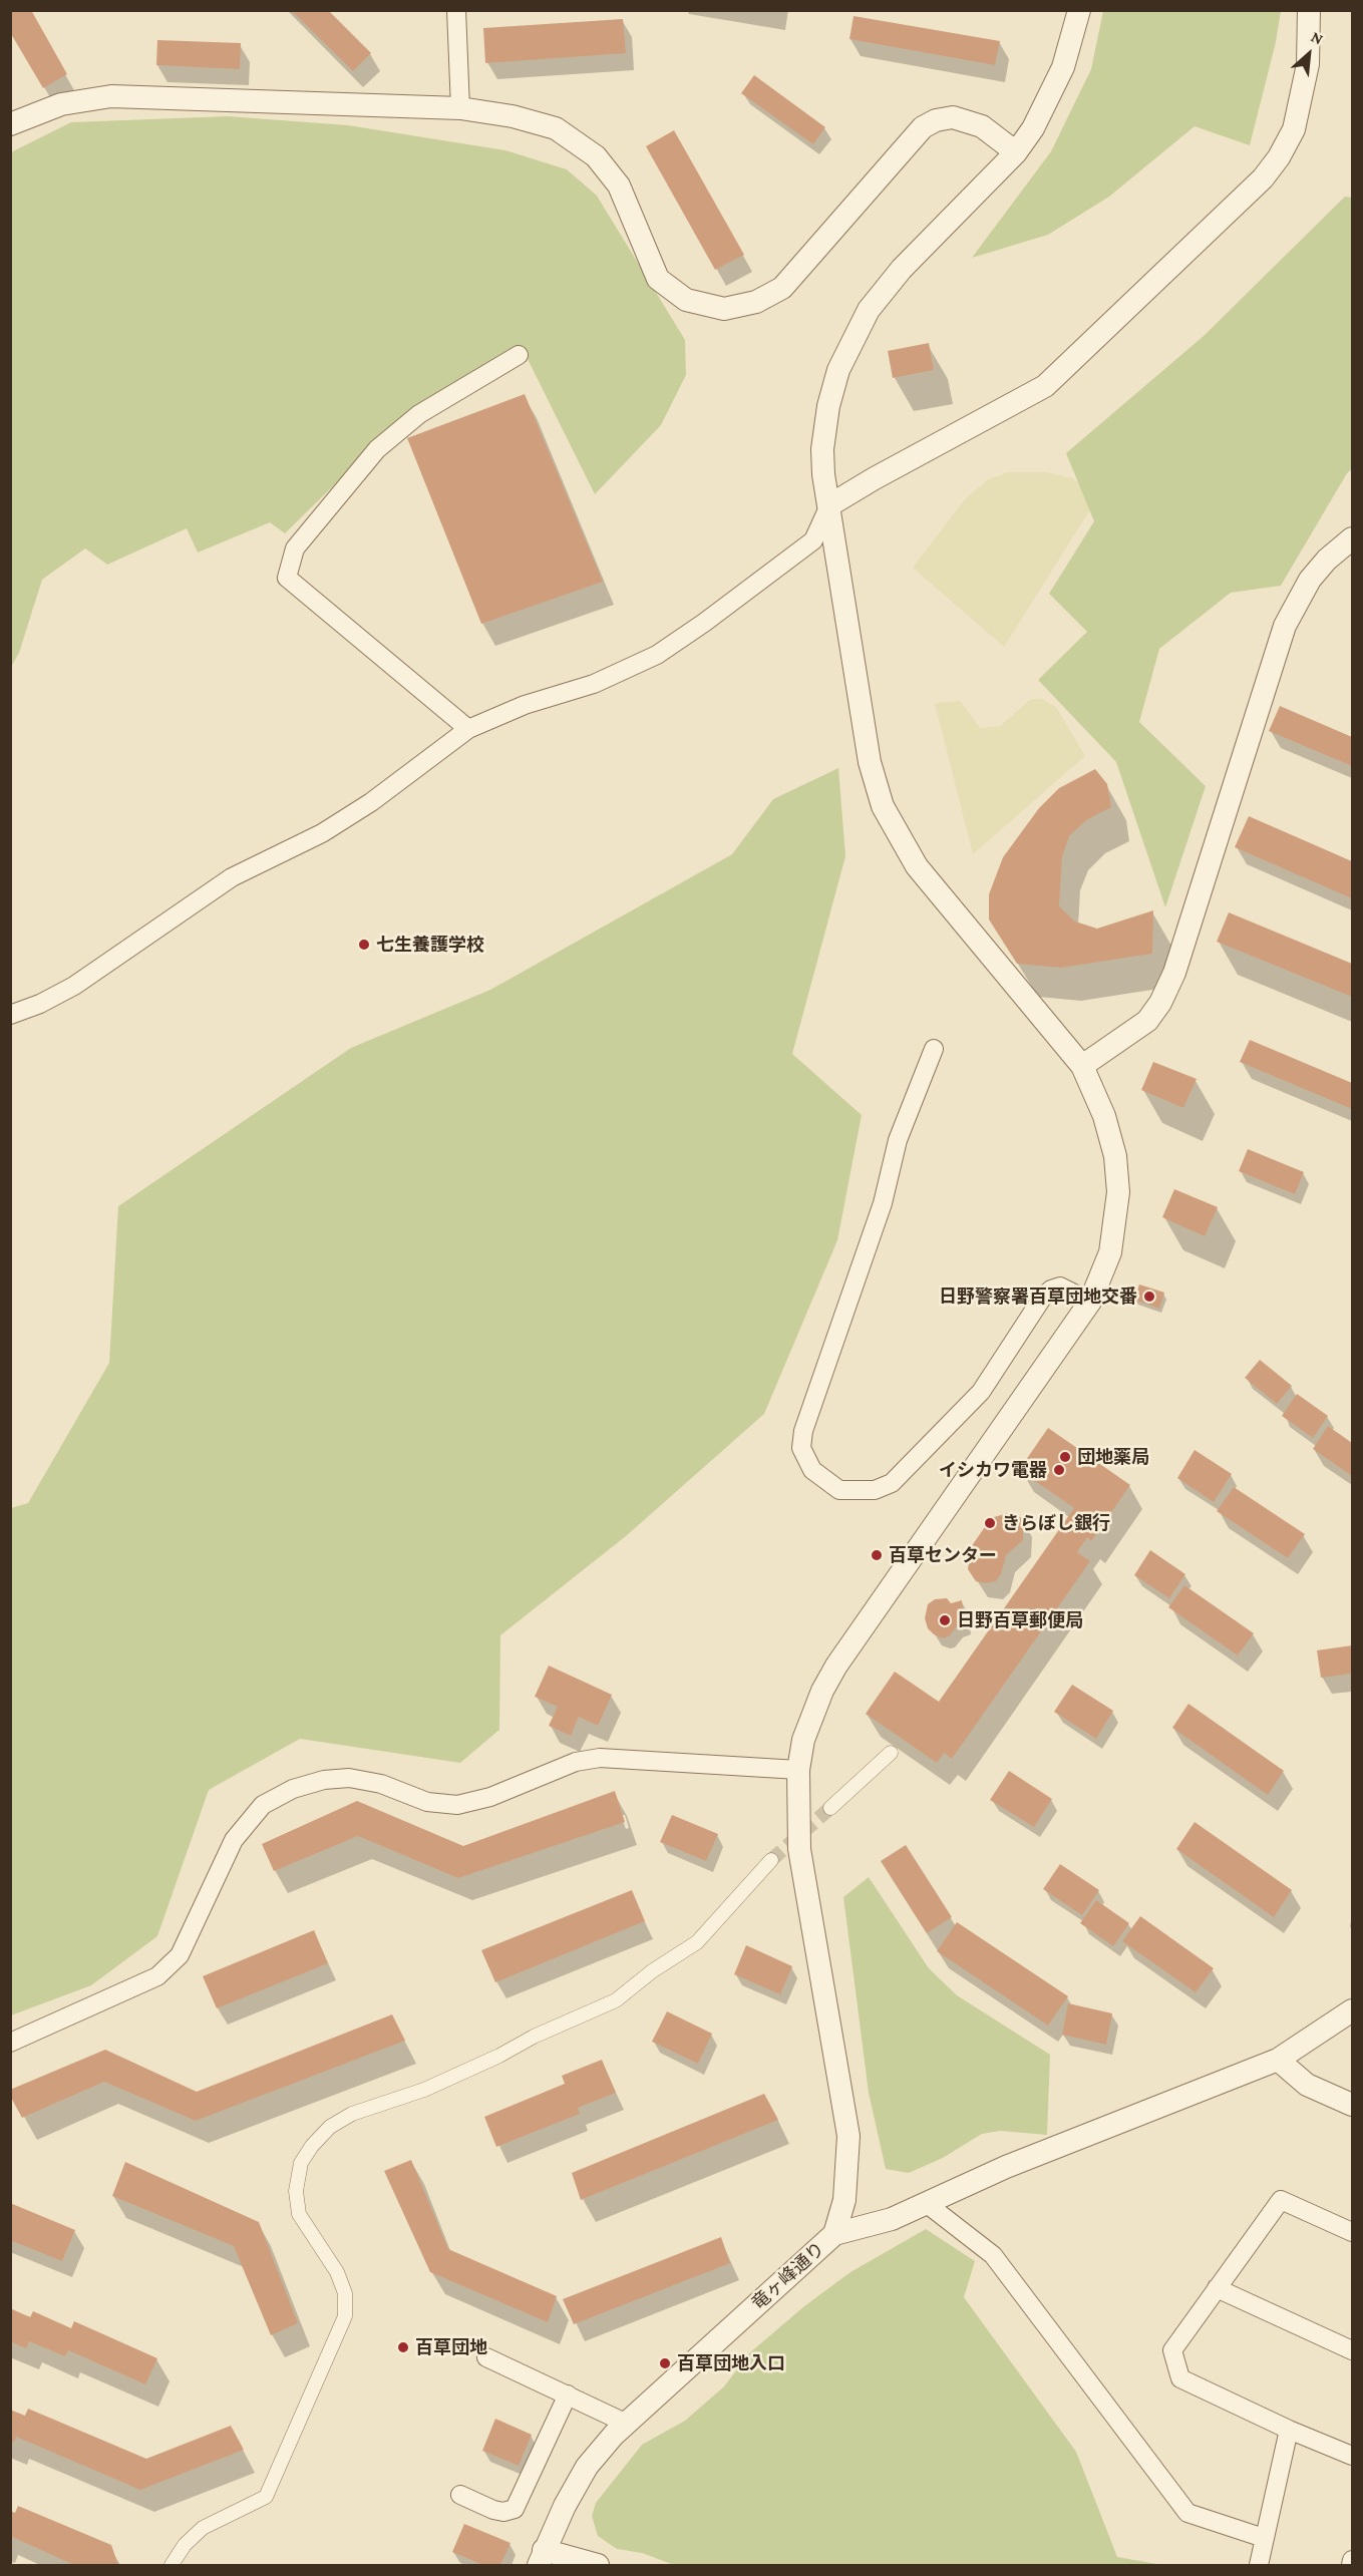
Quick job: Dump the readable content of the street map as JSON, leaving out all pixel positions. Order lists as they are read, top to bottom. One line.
{"streets":{"street":["竜ヶ峰通り"]},"places":["七生養護学校","日野警察署百草団地交番","団地薬局","イシカワ電器","きらぼし銀行","百草センター","日野百草郵便局","百草団地","百草団地入口"],"north":"top right"}
